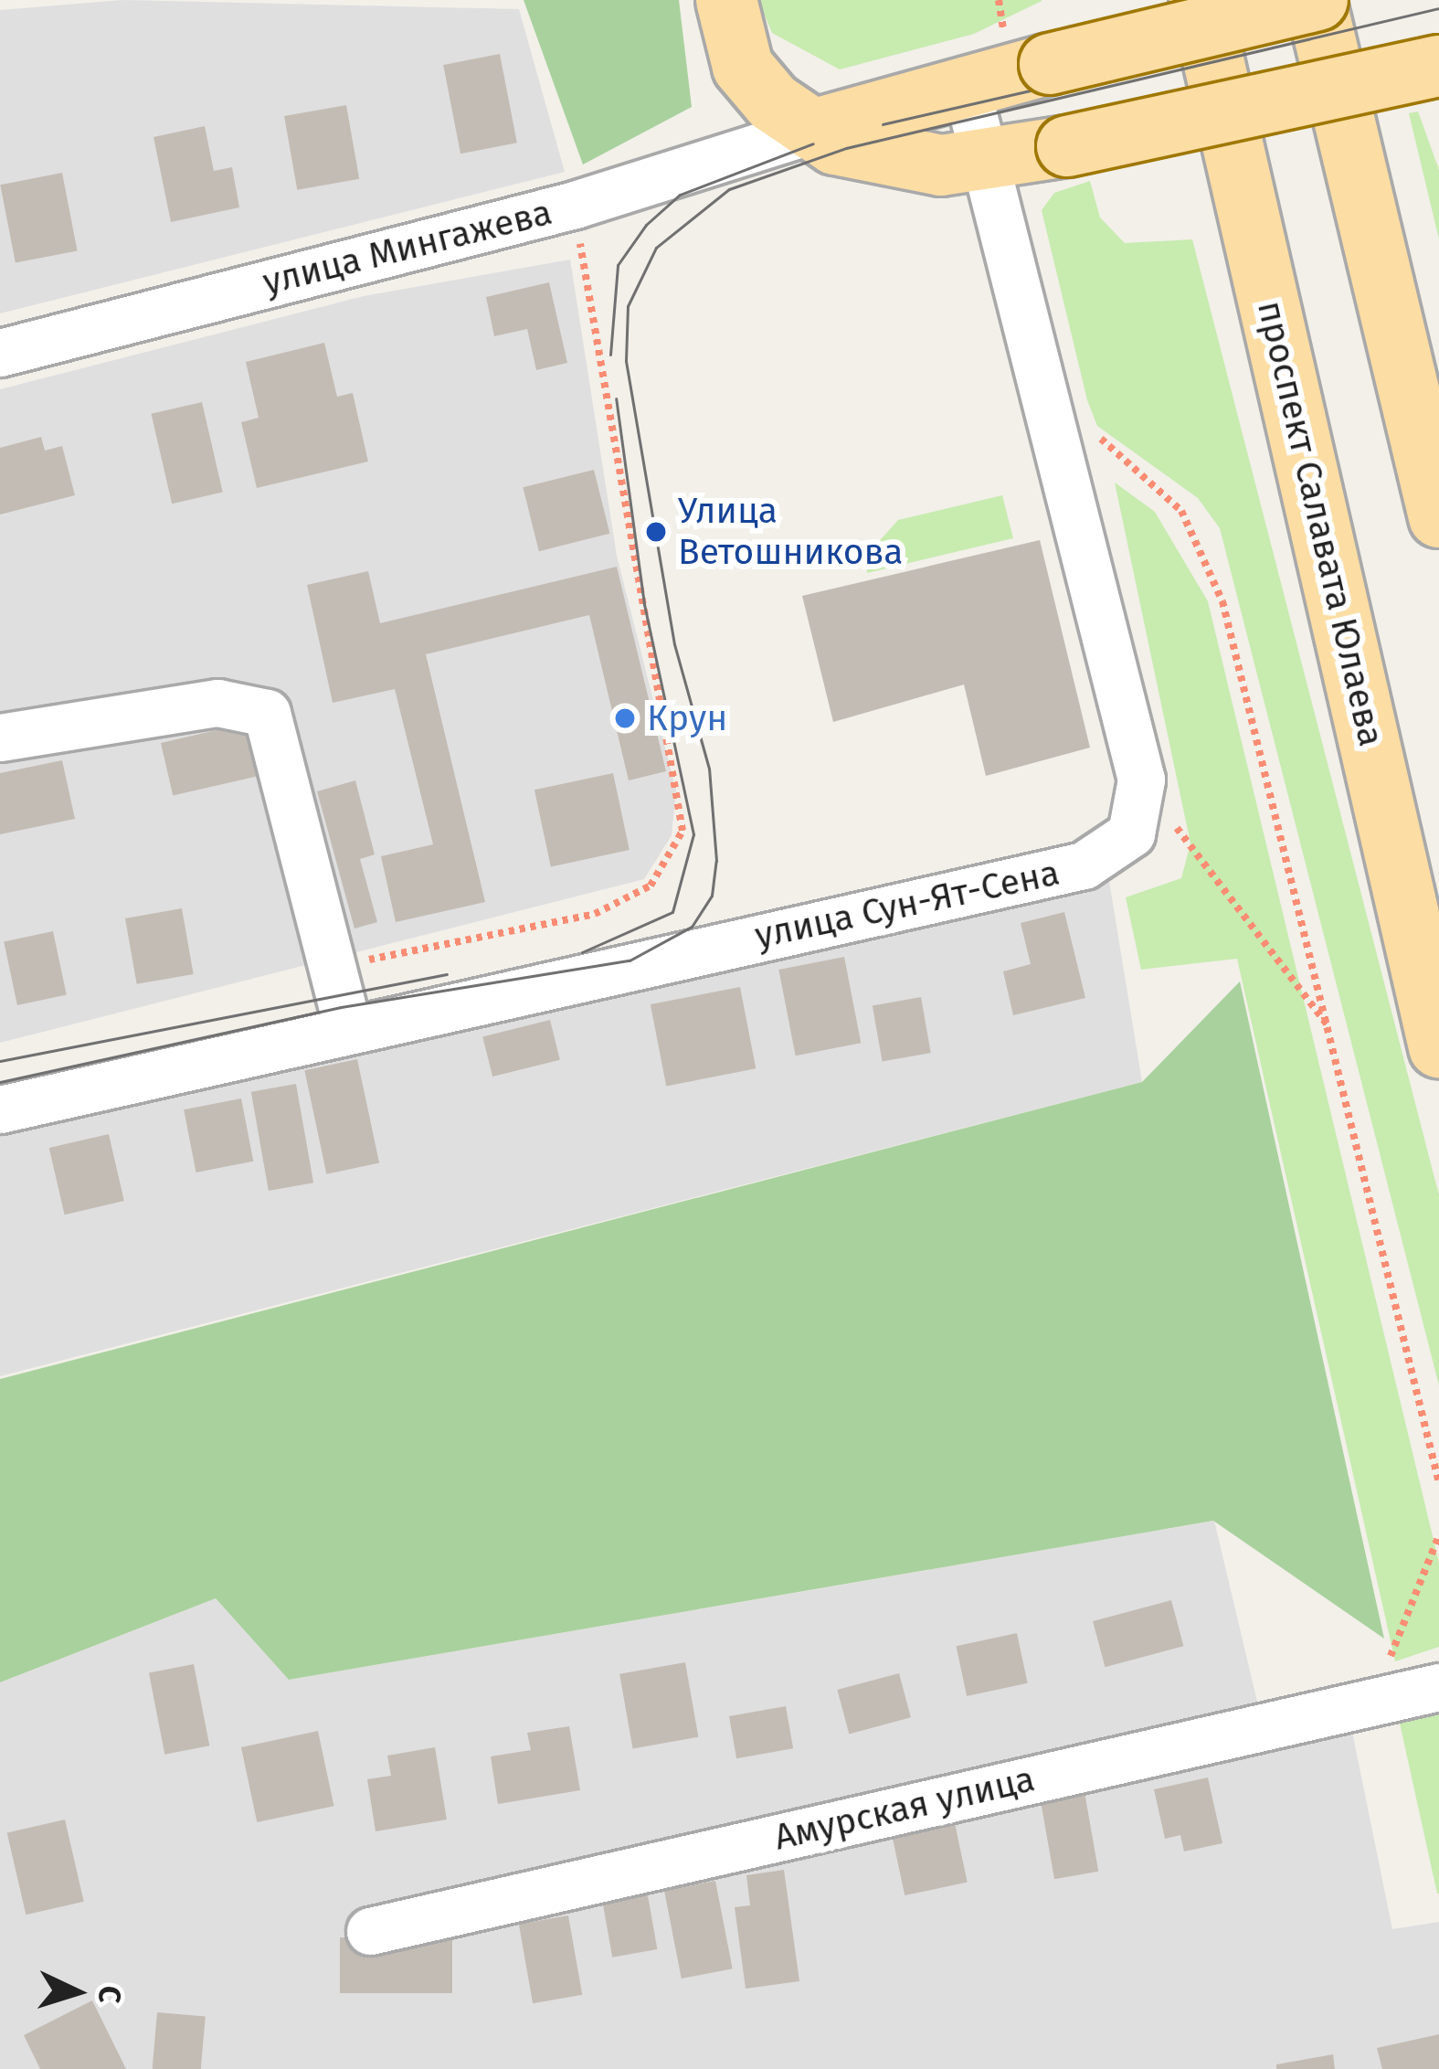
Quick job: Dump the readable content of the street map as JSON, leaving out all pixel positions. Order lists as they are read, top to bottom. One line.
{"streets":{"main road":["проспект Салавата Юлаева"],"street":["улица Мингажева","улица Сун-Ят-Сена","Амурская улица"]},"places":["Улица Ветошникова","Крун"],"north":"right"}
